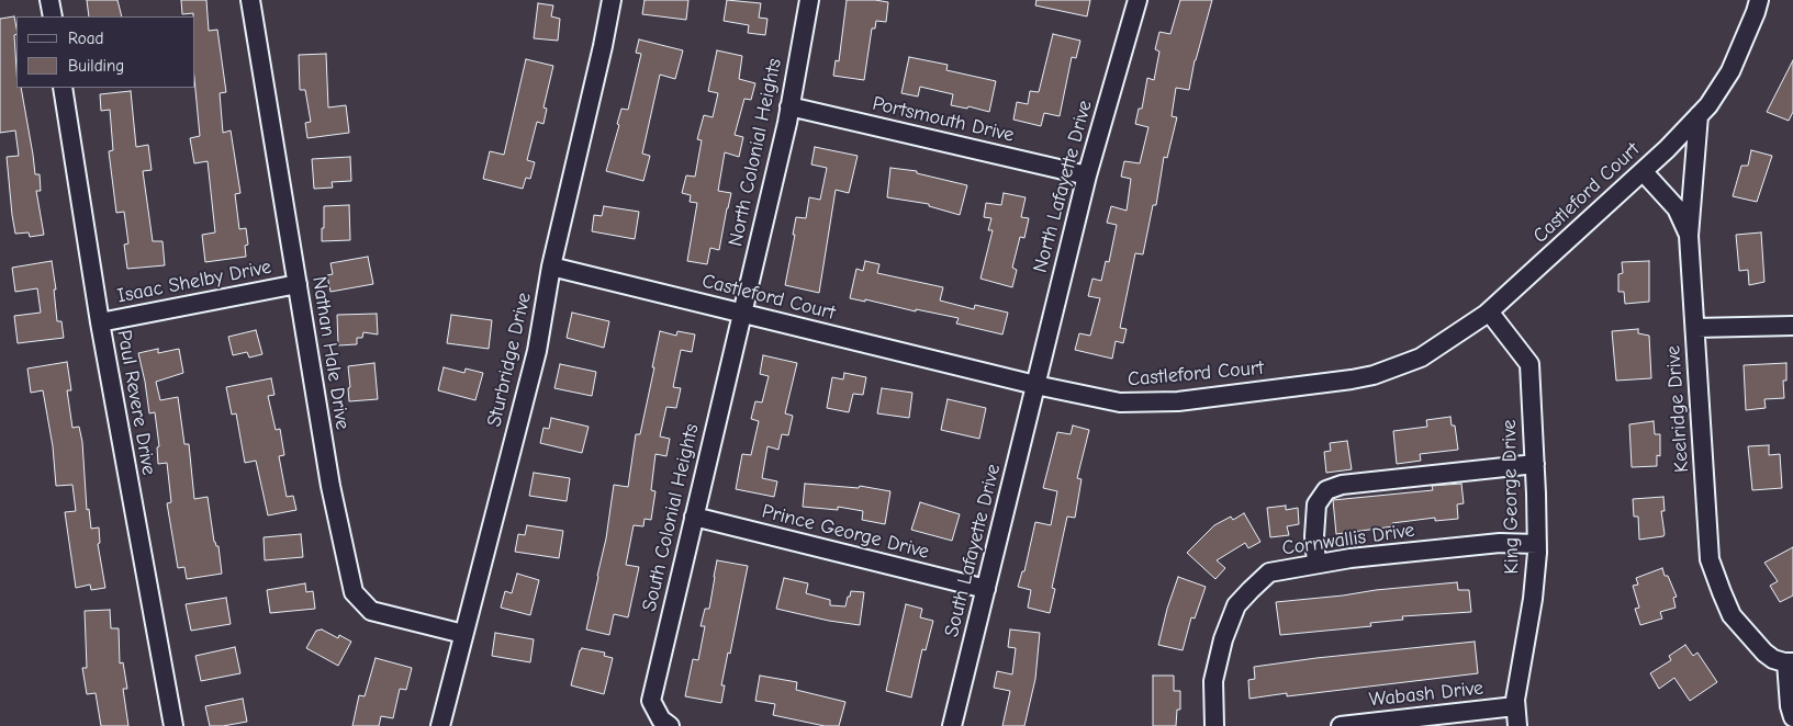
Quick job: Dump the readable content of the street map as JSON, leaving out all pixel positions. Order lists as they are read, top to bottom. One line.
{"streets":{"street":["Portsmouth Drive","North Colonial Heights","North Lafayette Drive","Castleford Court","Isaac Shelby Drive","Nathan Hale Drive","Sturbridge Drive","Paul Revere Drive","Keelridge Drive","King George Drive","South Colonial Heights","Prince George Drive","Cornwallis Drive","South Lafayette Drive","Wabash Drive"]},"crossings":[["Portsmouth Drive","North Colonial Heights"],["Portsmouth Drive","North Lafayette Drive"],["North Colonial Heights","Castleford Court"],["North Colonial Heights","South Colonial Heights"],["North Lafayette Drive","Castleford Court"],["North Lafayette Drive","South Lafayette Drive"],["Castleford Court","Sturbridge Drive"],["Castleford Court","Keelridge Drive"],["Castleford Court","King George Drive"],["Castleford Court","South Colonial Heights"],["Castleford Court","South Lafayette Drive"],["Isaac Shelby Drive","Nathan Hale Drive"],["Isaac Shelby Drive","Paul Revere Drive"],["Nathan Hale Drive","Sturbridge Drive"],["King George Drive","Cornwallis Drive"],["King George Drive","Wabash Drive"],["South Colonial Heights","Prince George Drive"],["Prince George Drive","South Lafayette Drive"]],"legend":["Road","Building"]}
